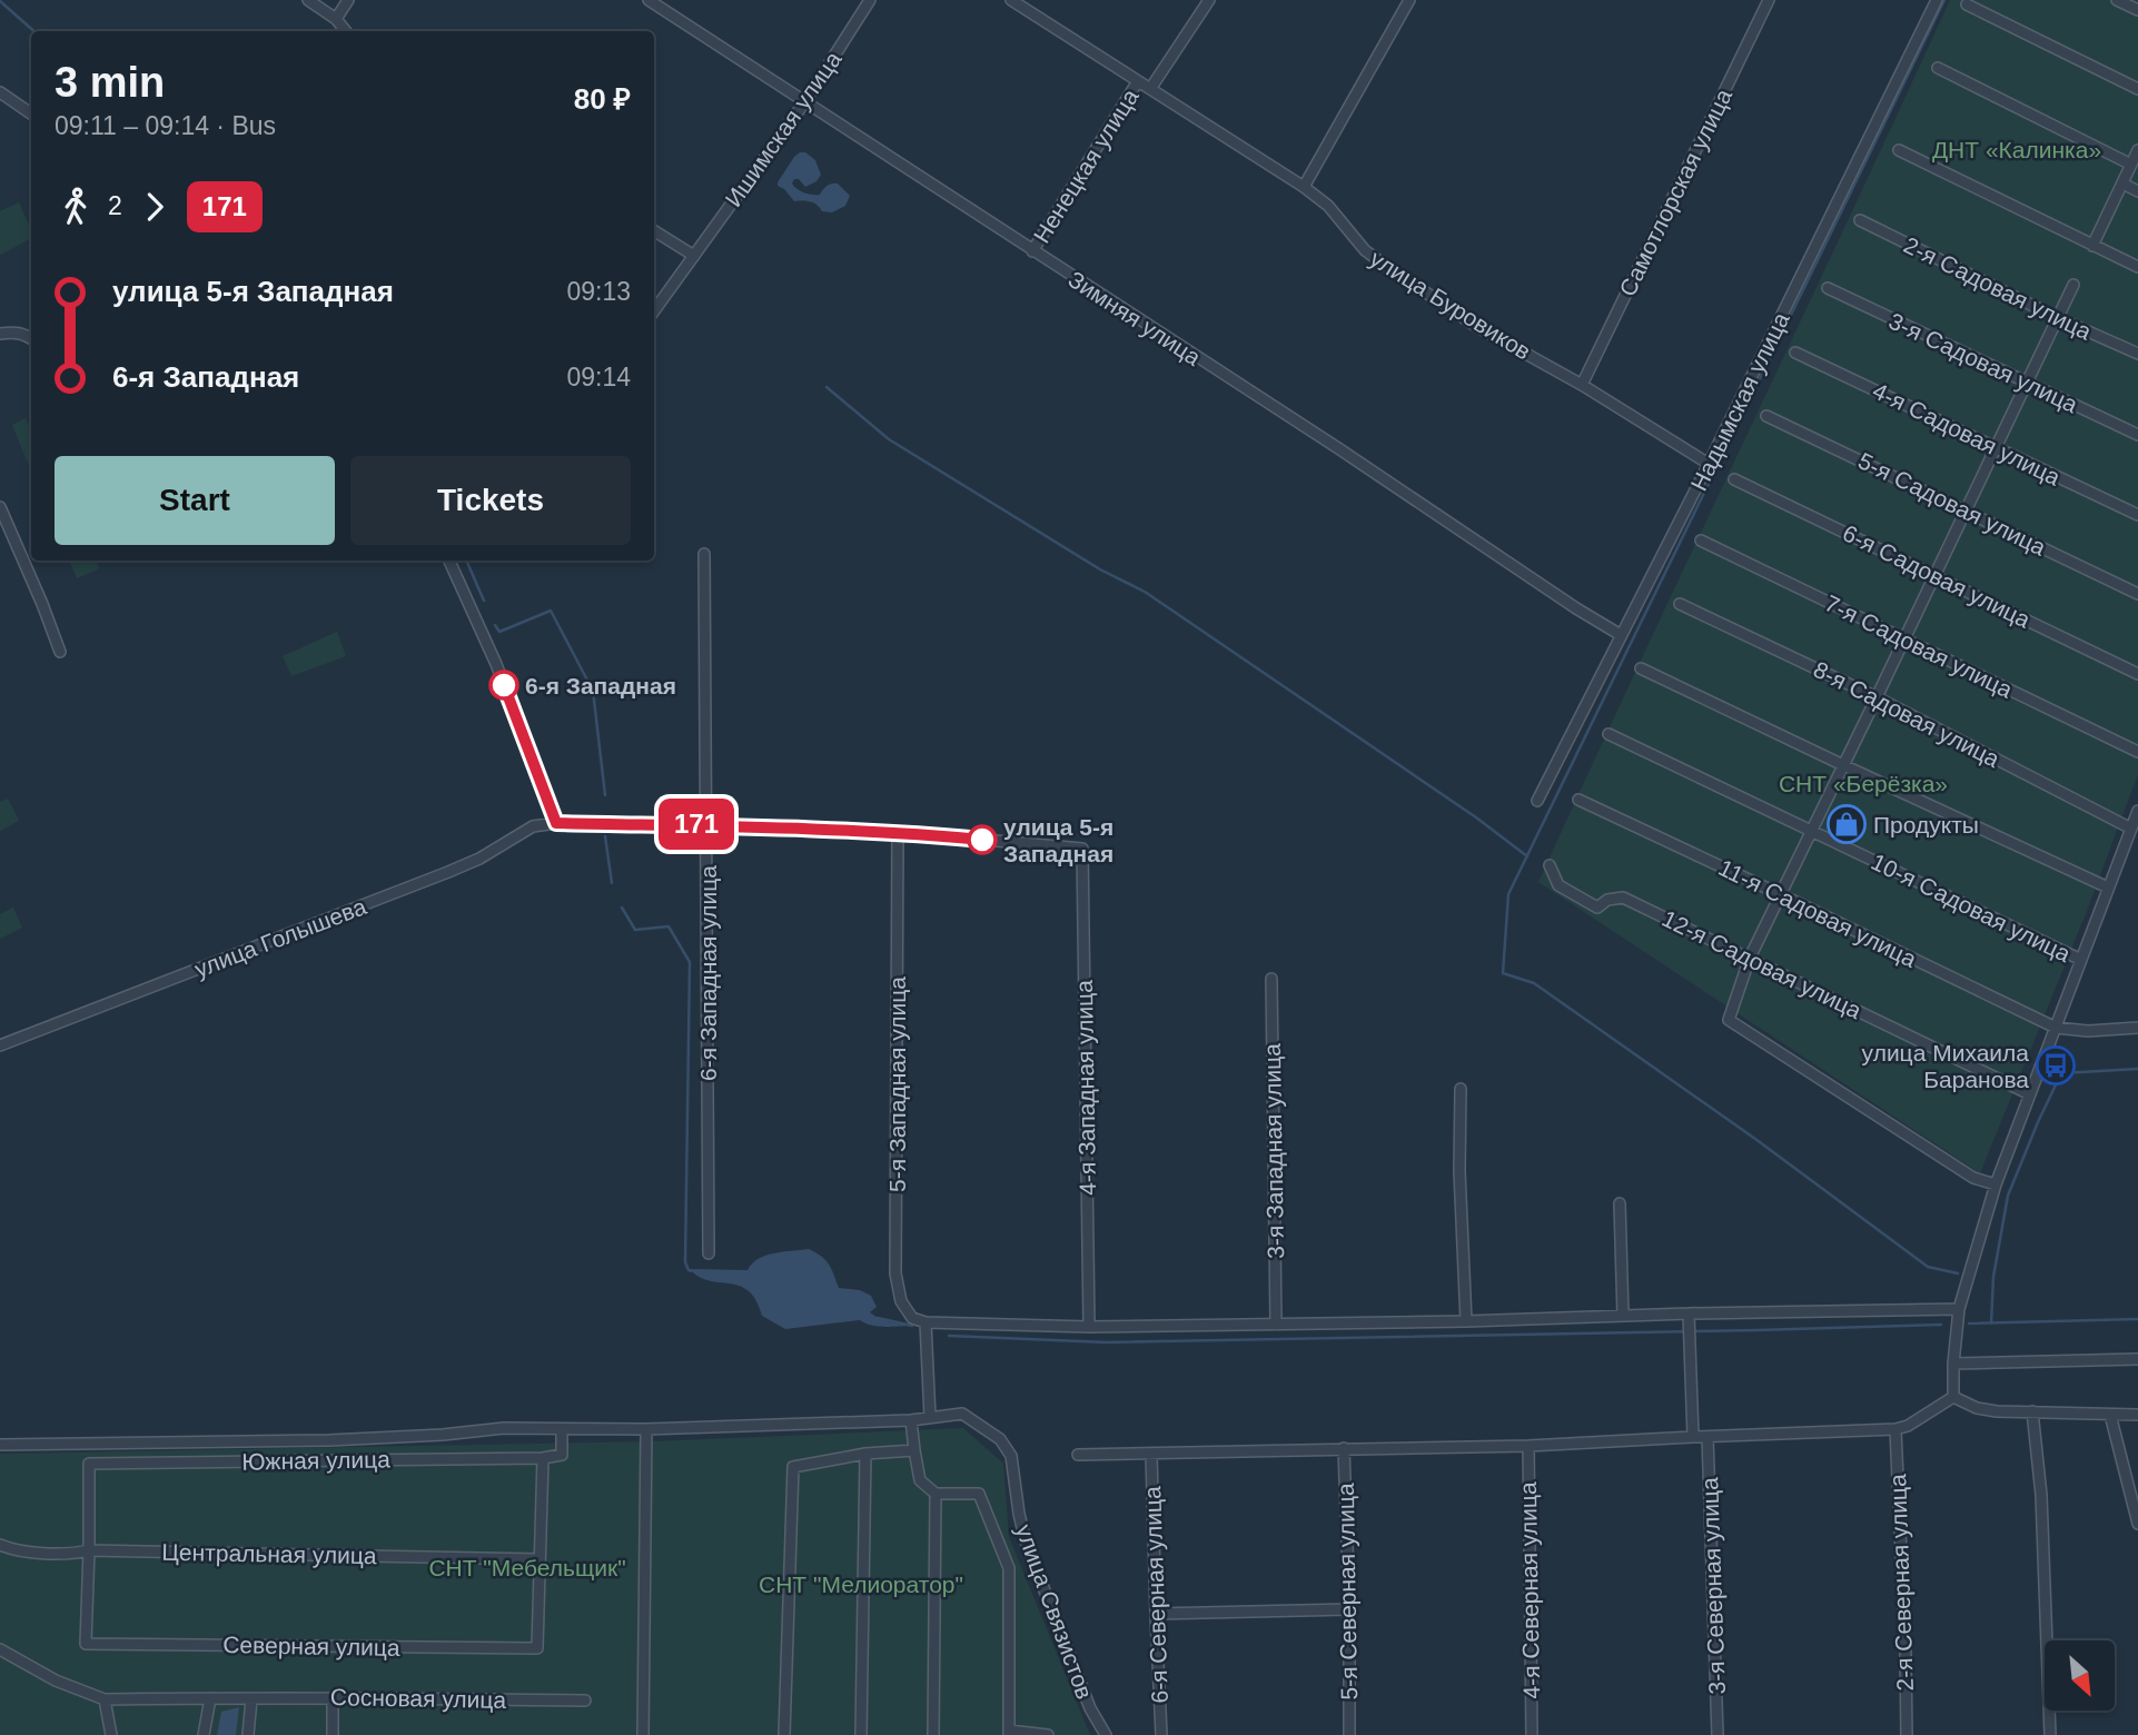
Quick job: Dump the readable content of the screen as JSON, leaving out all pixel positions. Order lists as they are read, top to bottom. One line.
{"streets":{"street":["Ишимская улица","Ненецкая улица","Самотлорская улица","2-я Садовая улица","улица Буровиков","Зимняя улица","3-я Садовая улица","Надымская улица","4-я Садовая улица","5-я Садовая улица","6-я Садовая улица","7-я Садовая улица","8-я Садовая улица","10-я Садовая улица","11-я Садовая улица","улица Голышева","12-я Садовая улица","6-я Западная улица","5-я Западная улица","4-я Западная улица","3-я Западная улица","Южная улица","Центральная улица","2-я Северная улица","3-я Северная улица","4-я Северная улица","5-я Северная улица","6-я Северная улица","улица Связистов","Северная улица","Сосновая улица"]},"crossings":[["Ишимская улица","Зимняя улица"],["Ненецкая улица","улица Буровиков"],["Ненецкая улица","Зимняя улица"],["Самотлорская улица","улица Буровиков"],["улица Буровиков","Надымская улица"],["Зимняя улица","Надымская улица"],["улица Голышева","6-я Западная улица"],["улица Голышева","5-я Западная улица"],["улица Голышева","4-я Западная улица"],["Южная улица","Центральная улица"],["Южная улица","Северная улица"],["Центральная улица","Северная улица"]],"parks":["ДНТ «Калинка»","СНТ «Берёзка»","СНТ \"Мебельщик\"","СНТ \"Мелиоратор\""],"places":{"other":["6-я Западная","улица 5-я Западная"],"shop":["Продукты"],"bus stop":["улица Михаила Баранова"]},"lines":["bus line 171"],"north":"bottom right","page":{"on_map":"171","heading":["3 min","09:11 – 09:14 · Bus","80 ₽"],"legs":["2","171"],"list":[{"name":"улица 5-я Западная","value":"09:13"},{"name":"6-я Западная","value":"09:14"}],"buttons":["Start","Tickets"]}}
